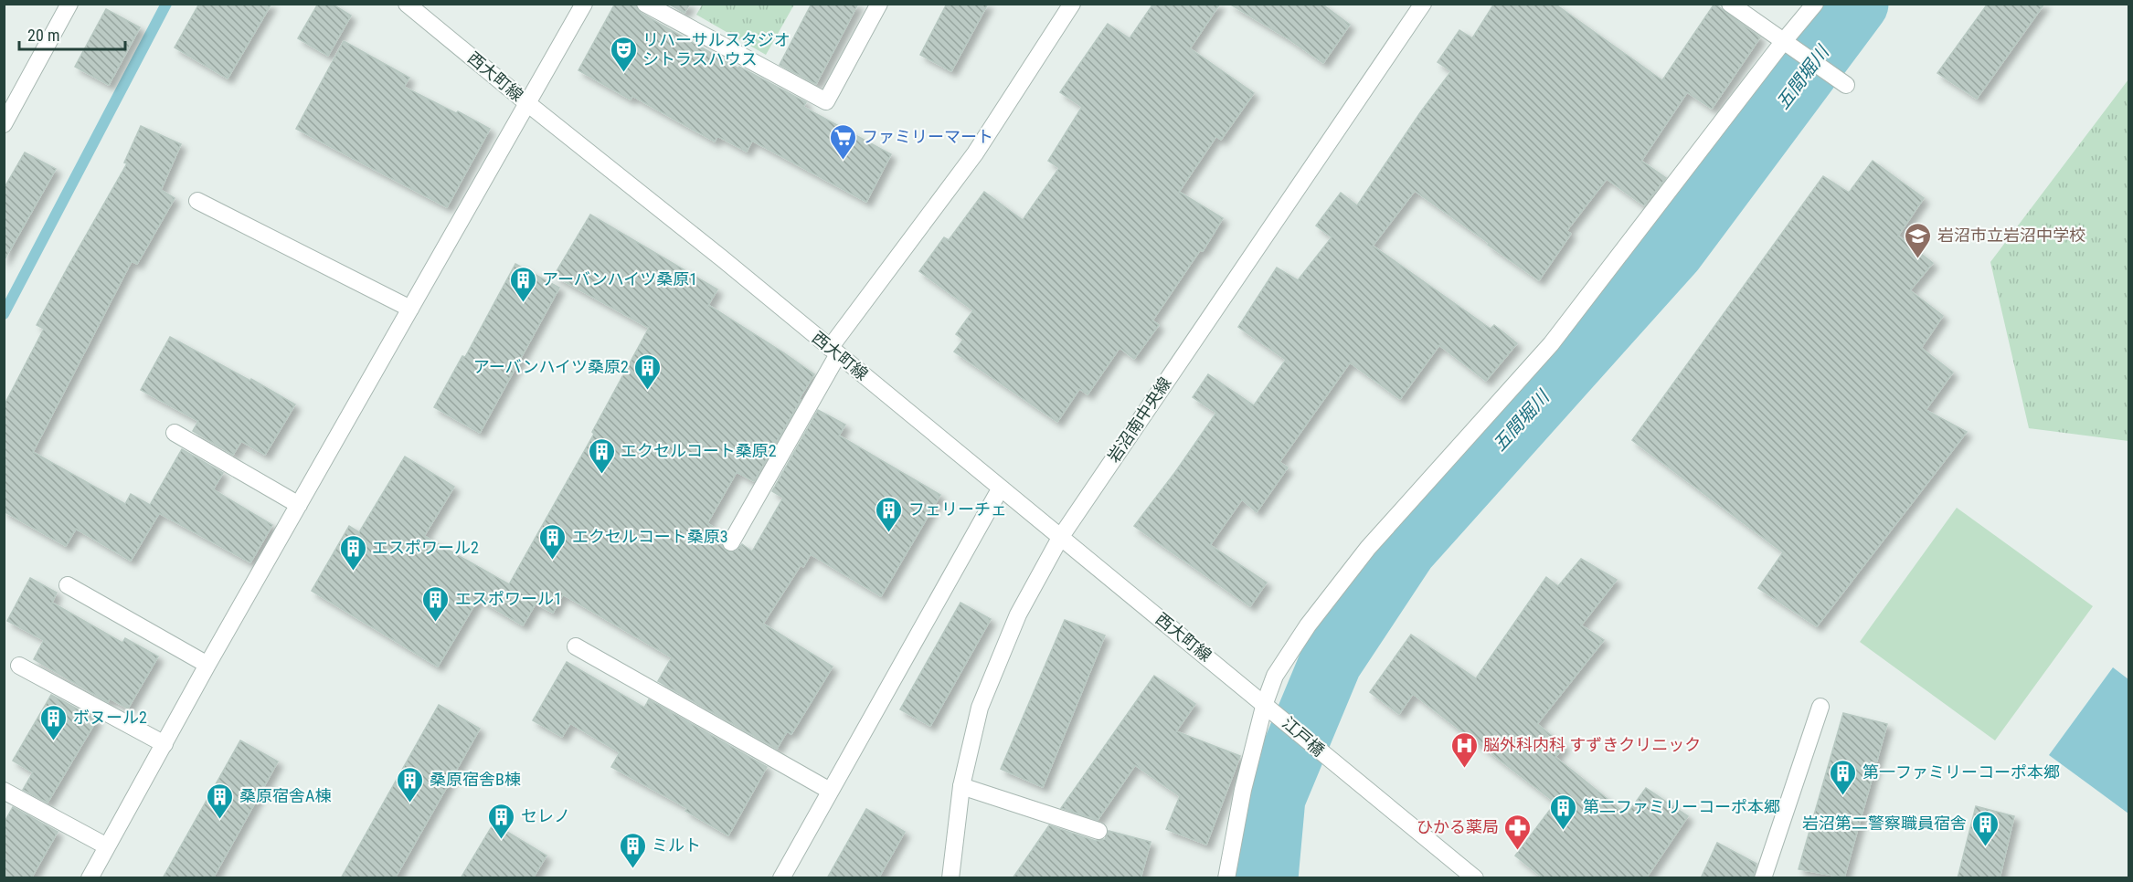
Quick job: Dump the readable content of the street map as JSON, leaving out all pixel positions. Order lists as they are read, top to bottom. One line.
{"streets":{"street":["西大町線","岩沼南中央線","江戸橋"]},"crossings":[["西大町線","岩沼南中央線"],["西大町線","江戸橋"]],"water":["五間堀川"],"places":{"theatre":["リハーサルスタジオ シトラスハウス"],"supermarket":["ファミリーマート"],"school or university":["岩沼市立岩沼中学校"],"building":["アーバンハイツ桑原1","アーバンハイツ桑原2","エクセルコート桑原2","フェリーチェ","エクセルコート桑原3","エスポワール2","エスポワール1","ボヌール2","第一ファミリーコーポ本郷","桑原宿舎B棟","桑原宿舎A棟","第二ファミリーコーポ本郷","セレノ","岩沼第二警察職員宿舎","ミルト"],"hospital":["脳外科内科 すずきクリニック"],"pharmacy":["ひかる薬局"]},"scale_bar":"20 m"}
